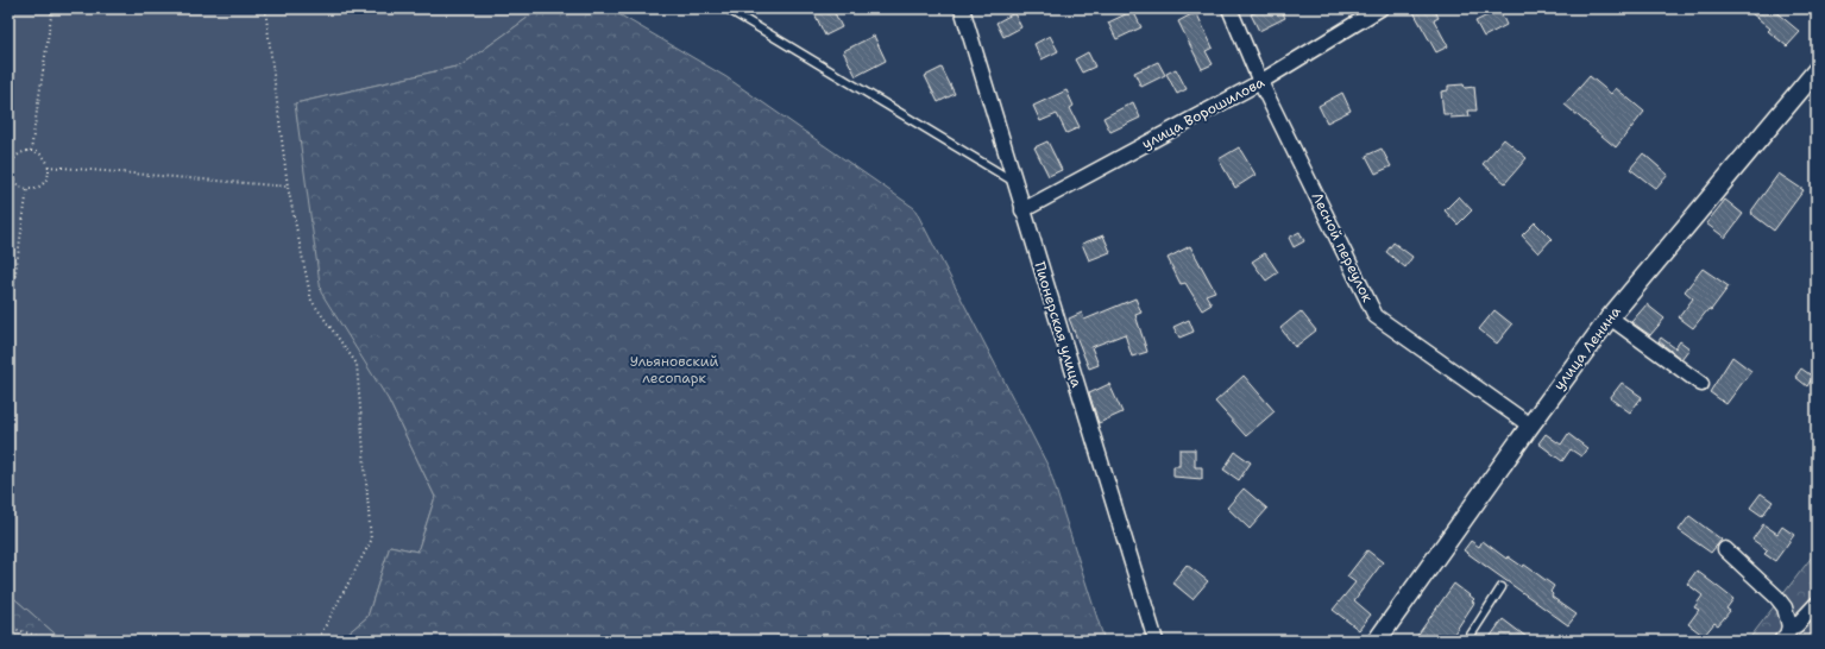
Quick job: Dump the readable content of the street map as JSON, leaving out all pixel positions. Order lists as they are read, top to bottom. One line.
{"streets":{"street":["улица Ворошилова","Лесной переулок","Пионерская улица","улица Ленина"]},"crossings":[["улица Ворошилова","Лесной переулок"],["улица Ворошилова","Пионерская улица"],["Лесной переулок","улица Ленина"]],"parks":["Ульяновский лесопарк"]}
